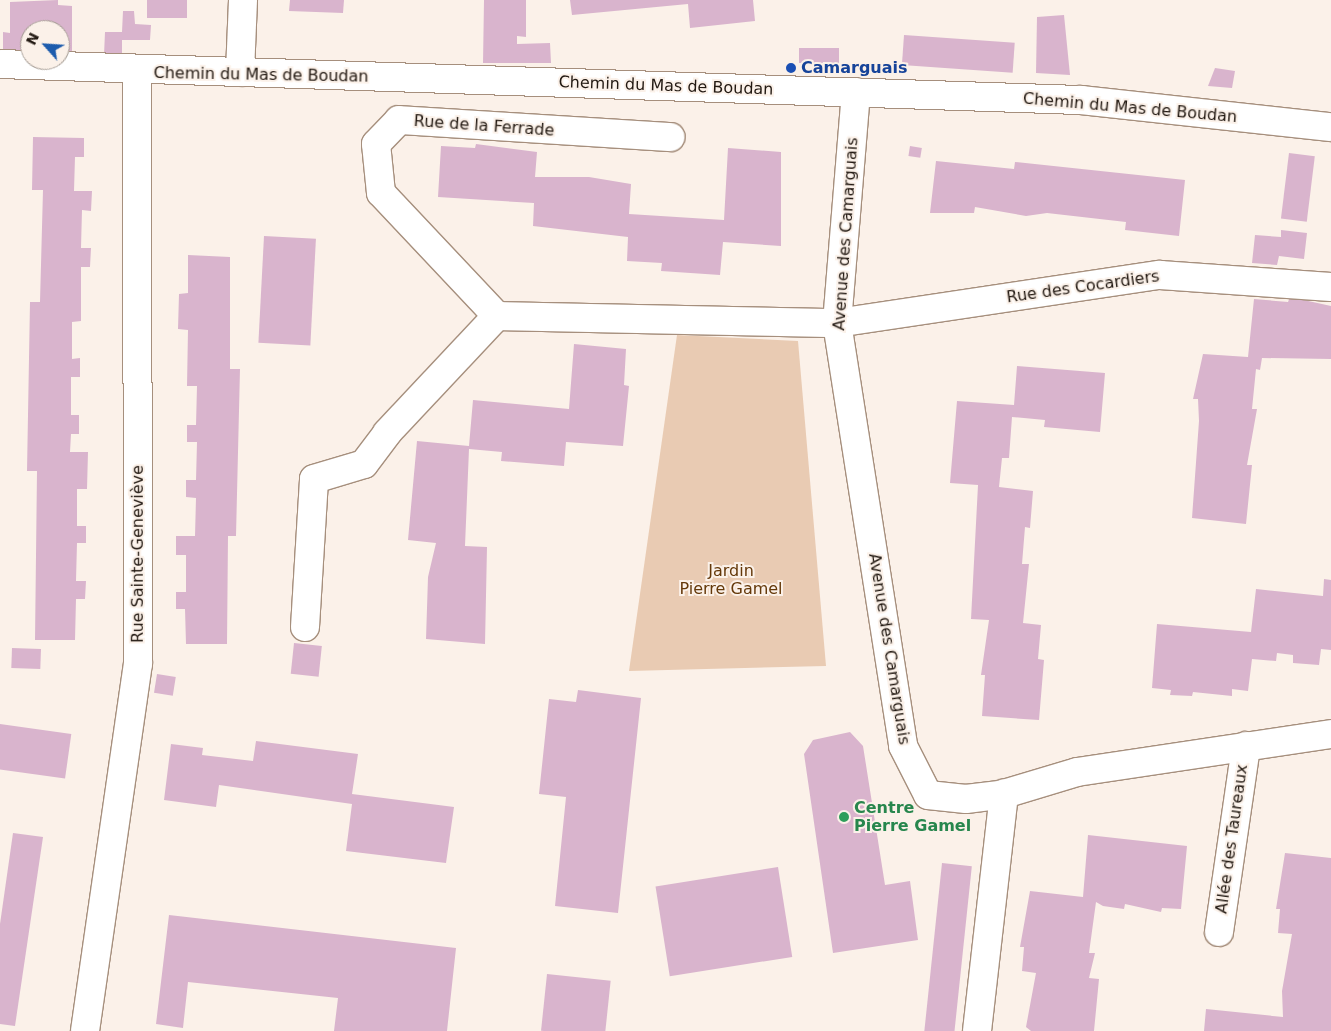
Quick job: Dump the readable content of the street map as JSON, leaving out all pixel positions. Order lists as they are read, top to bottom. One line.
{"streets":{"street":["Chemin du Mas de Boudan","Rue de la Ferrade","Avenue des Camarguais","Rue des Cocardiers","Rue Sainte-Geneviève","Allée des Taureaux"]},"crossings":[["Chemin du Mas de Boudan","Avenue des Camarguais"],["Chemin du Mas de Boudan","Rue Sainte-Geneviève"],["Avenue des Camarguais","Rue des Cocardiers"],["Avenue des Camarguais","Allée des Taureaux"]],"parks":["Jardin Pierre Gamel"],"places":["Camarguais","Centre Pierre Gamel"],"north":"top left"}
